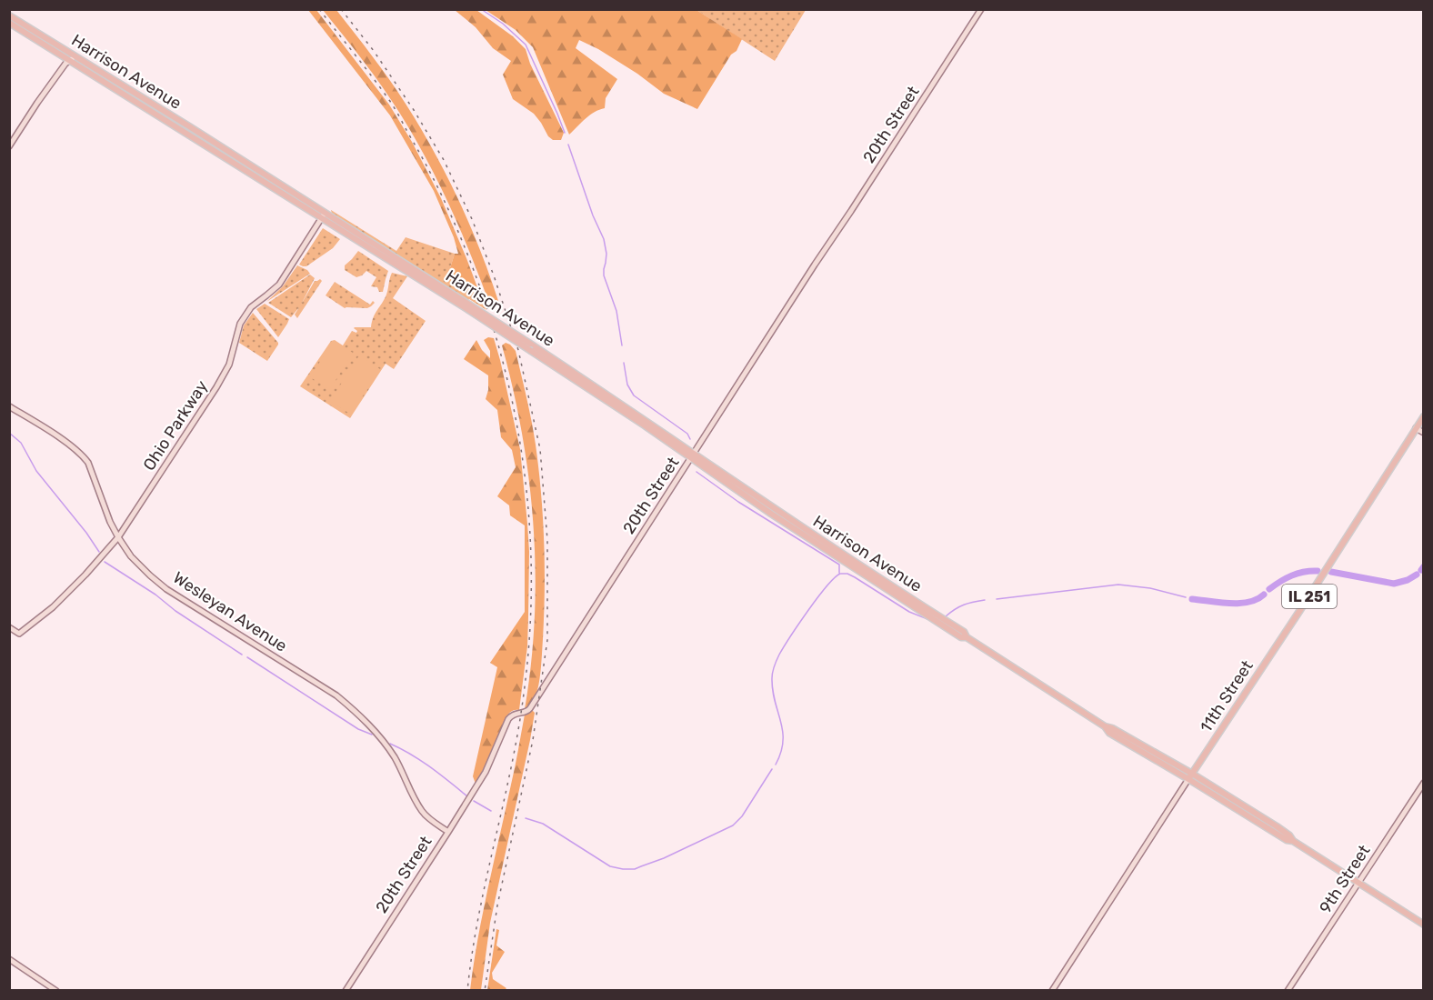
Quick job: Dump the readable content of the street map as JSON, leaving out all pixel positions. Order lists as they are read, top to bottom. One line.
{"streets":{"main road":["Harrison Avenue","IL 251","11th Street"],"street":["20th Street","Ohio Parkway","Wesleyan Avenue","9th Street"]},"crossings":[["Harrison Avenue","20th Street"],["Harrison Avenue","Ohio Parkway"],["Harrison Avenue","11th Street"],["Harrison Avenue","9th Street"],["20th Street","Wesleyan Avenue"],["Ohio Parkway","Wesleyan Avenue"]]}
